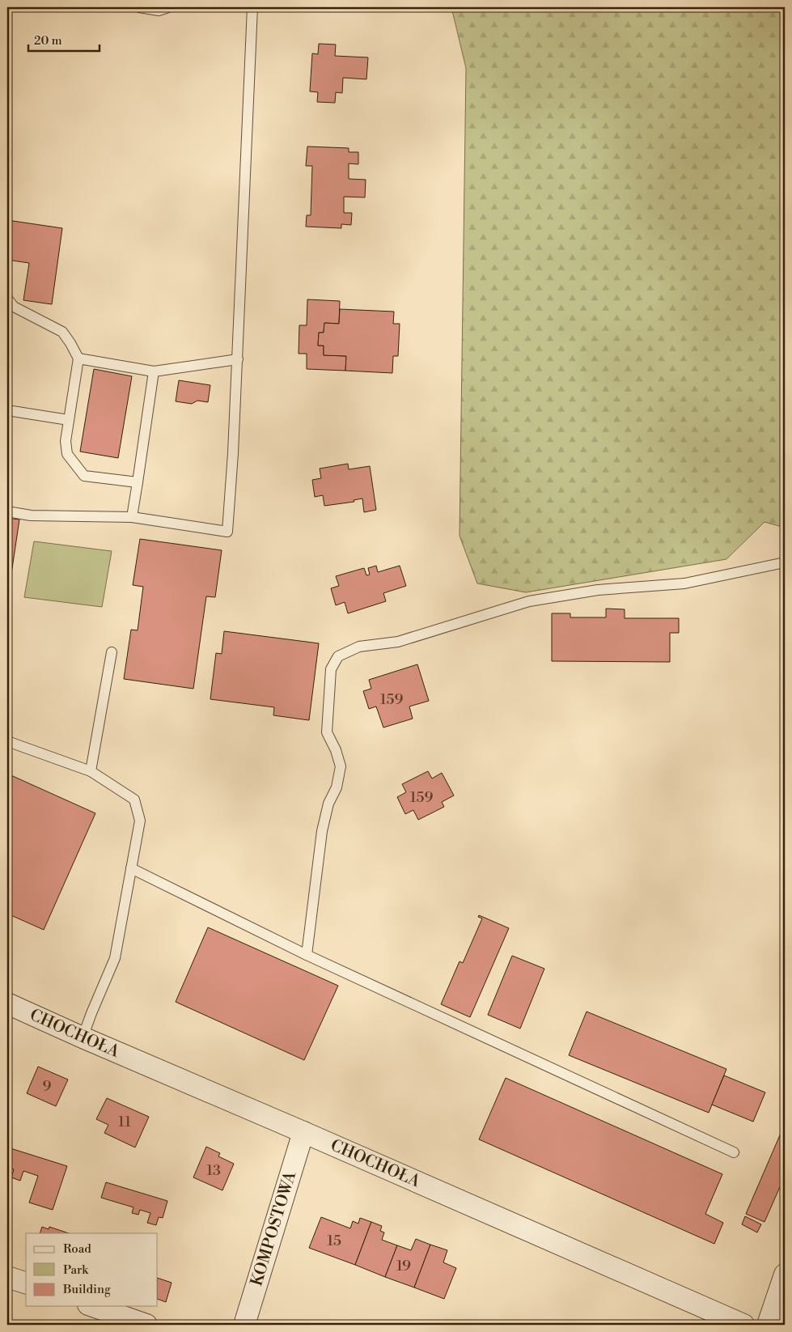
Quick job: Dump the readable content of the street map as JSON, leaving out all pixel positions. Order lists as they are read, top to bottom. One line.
{"streets":{"street":["CHOCHOŁA","KOMPOSTOWA"]},"crossings":[["CHOCHOŁA","KOMPOSTOWA"]],"house_numbers":["159","159","9","11","13","15","19"],"legend":["Road","Park","Building"],"scale_bar":"20 m"}
